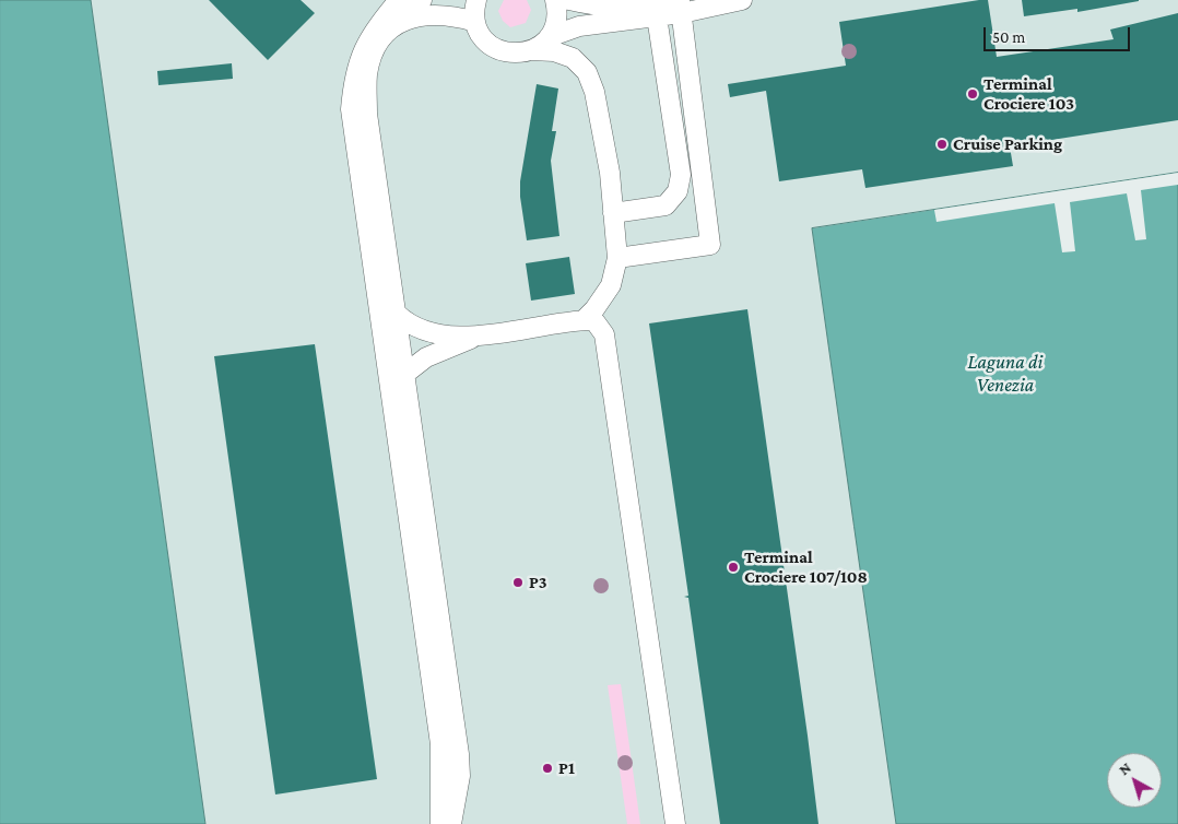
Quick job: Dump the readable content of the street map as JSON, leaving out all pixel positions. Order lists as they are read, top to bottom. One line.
{"water":["Laguna di Venezia"],"places":["Terminal Crociere 103","Cruise Parking","Terminal Crociere 107/108","P3","P1"],"scale_bar":"50 m","north":"top left"}
